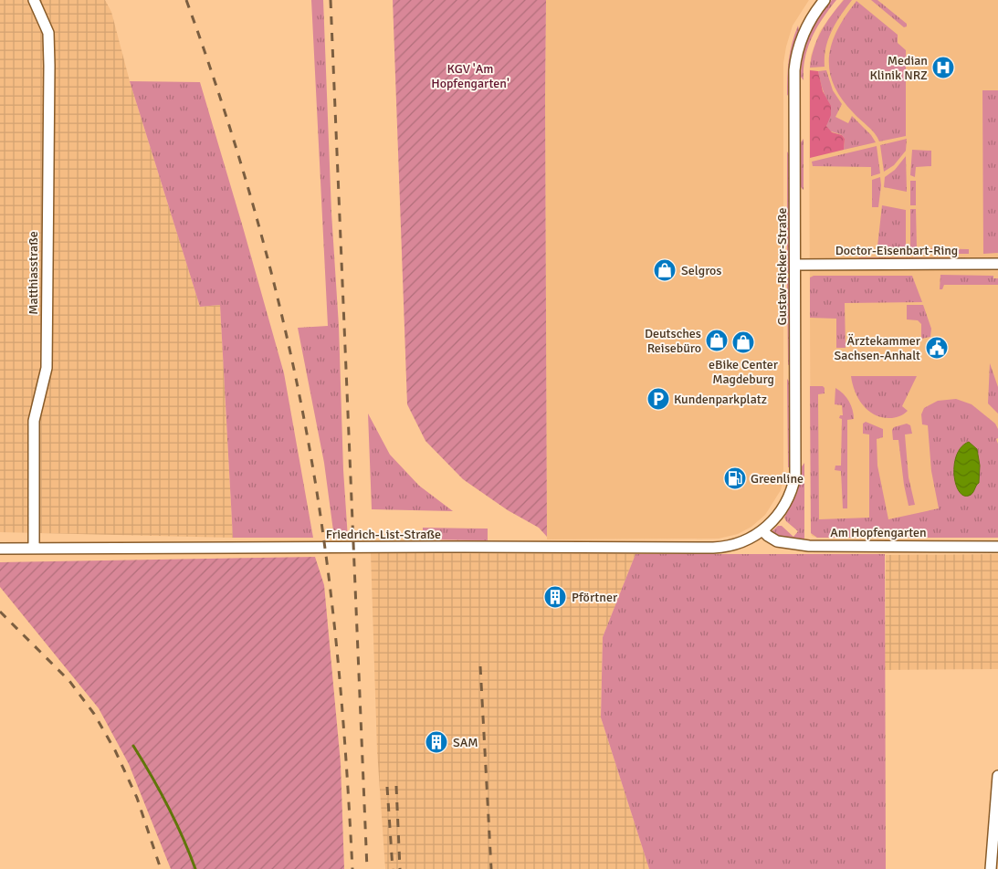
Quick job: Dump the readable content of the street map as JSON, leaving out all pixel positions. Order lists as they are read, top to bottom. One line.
{"streets":{"street":["Doctor-Eisenbart-Ring","Gustav-Ricker-Straße","Matthiasstraße","Am Hopfengarten","Friedrich-List-Straße"]},"crossings":[["Doctor-Eisenbart-Ring","Gustav-Ricker-Straße"],["Gustav-Ricker-Straße","Am Hopfengarten"],["Gustav-Ricker-Straße","Friedrich-List-Straße"],["Matthiasstraße","Friedrich-List-Straße"],["Am Hopfengarten","Friedrich-List-Straße"]],"parks":["KGV 'Am Hopfengarten'"],"places":{"hospital":["Median Klinik NRZ"],"shop":["Selgros","Deutsches Reisebüro","eBike Center Magdeburg"],"public building":["Ärztekammer Sachsen-Anhalt"],"parking":["Kundenparkplatz"],"fuel station":["Greenline"],"building":["Pförtner","SAM"]}}
